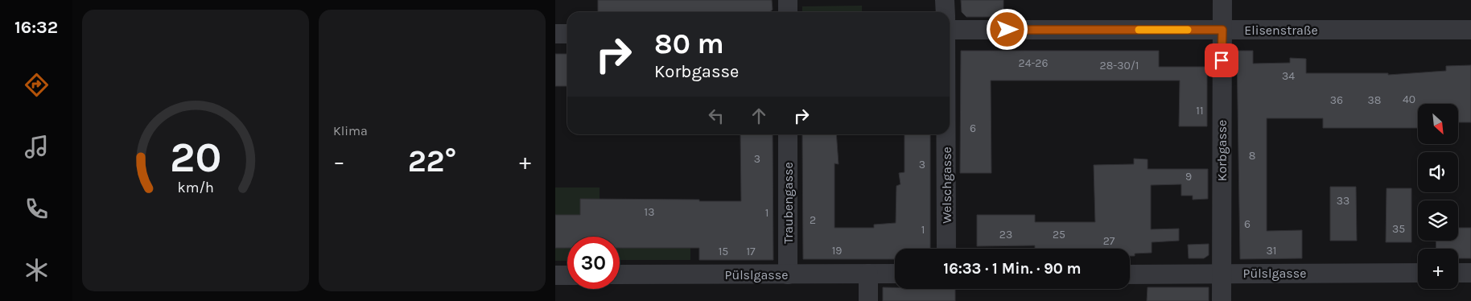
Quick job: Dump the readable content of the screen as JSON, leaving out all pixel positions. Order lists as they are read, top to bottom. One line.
{"streets":{"street":["Elisenstraße","Korbgasse","Welschgasse","Traubengasse","Pülslgasse"]},"crossings":[["Elisenstraße","Korbgasse"],["Korbgasse","Pülslgasse"],["Traubengasse","Pülslgasse"]],"house_numbers":["24-26","28-30/1","34","40","36","38","11","6","8","3","3","9","33","13","1","2","6","35","1","23","25","27","19","31","15","17"],"north":"bottom right","page":{"tabs":"16:32","tile":"Klima","turn":["80 m","Korbgasse"],"map_buttons":"+","heat":["−","22°","+"],"limit":"30","trip":"16:33 · 1 Min. · 90 m","gauge":["20","km/h"]}}
